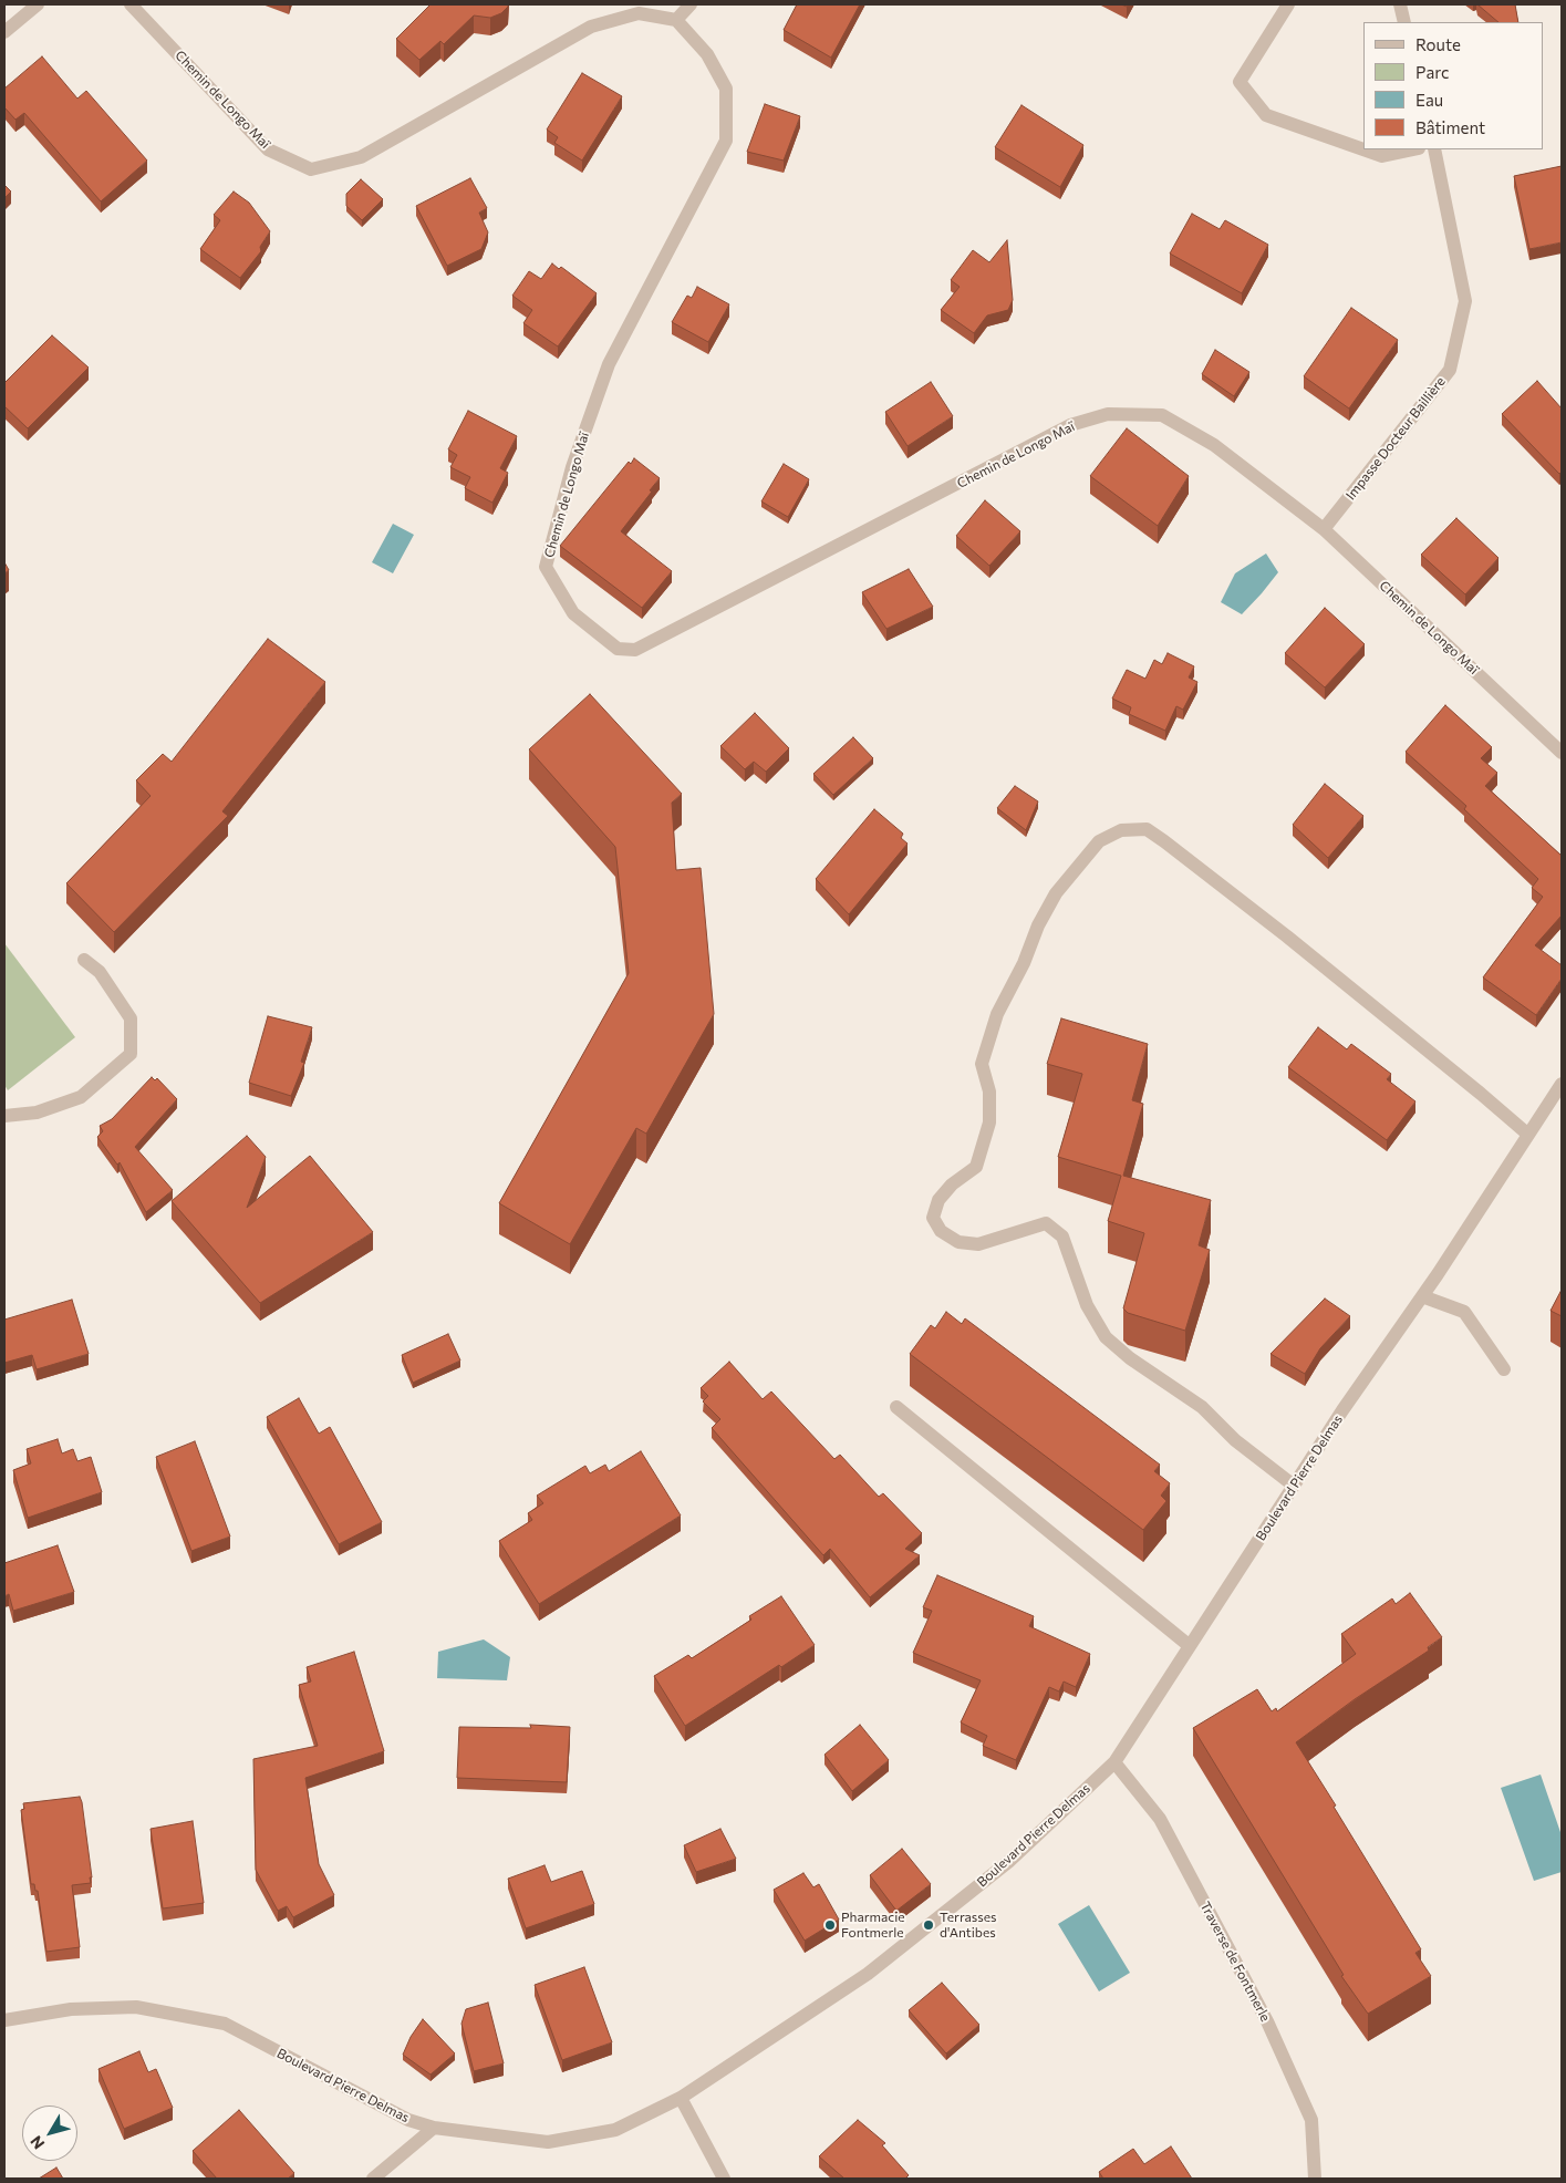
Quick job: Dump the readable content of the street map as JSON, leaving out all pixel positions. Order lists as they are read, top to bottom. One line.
{"streets":{"street":["Chemin de Longo Maï","Impasse Docteur Baillière","Boulevard Pierre Delmas","Traverse de Fontmerle"]},"crossings":[["Chemin de Longo Maï","Impasse Docteur Baillière"],["Boulevard Pierre Delmas","Traverse de Fontmerle"]],"places":["Pharmacie Fontmerle","Terrasses d'Antibes"],"legend":["Route","Parc","Eau","Bâtiment"],"north":"bottom left"}
